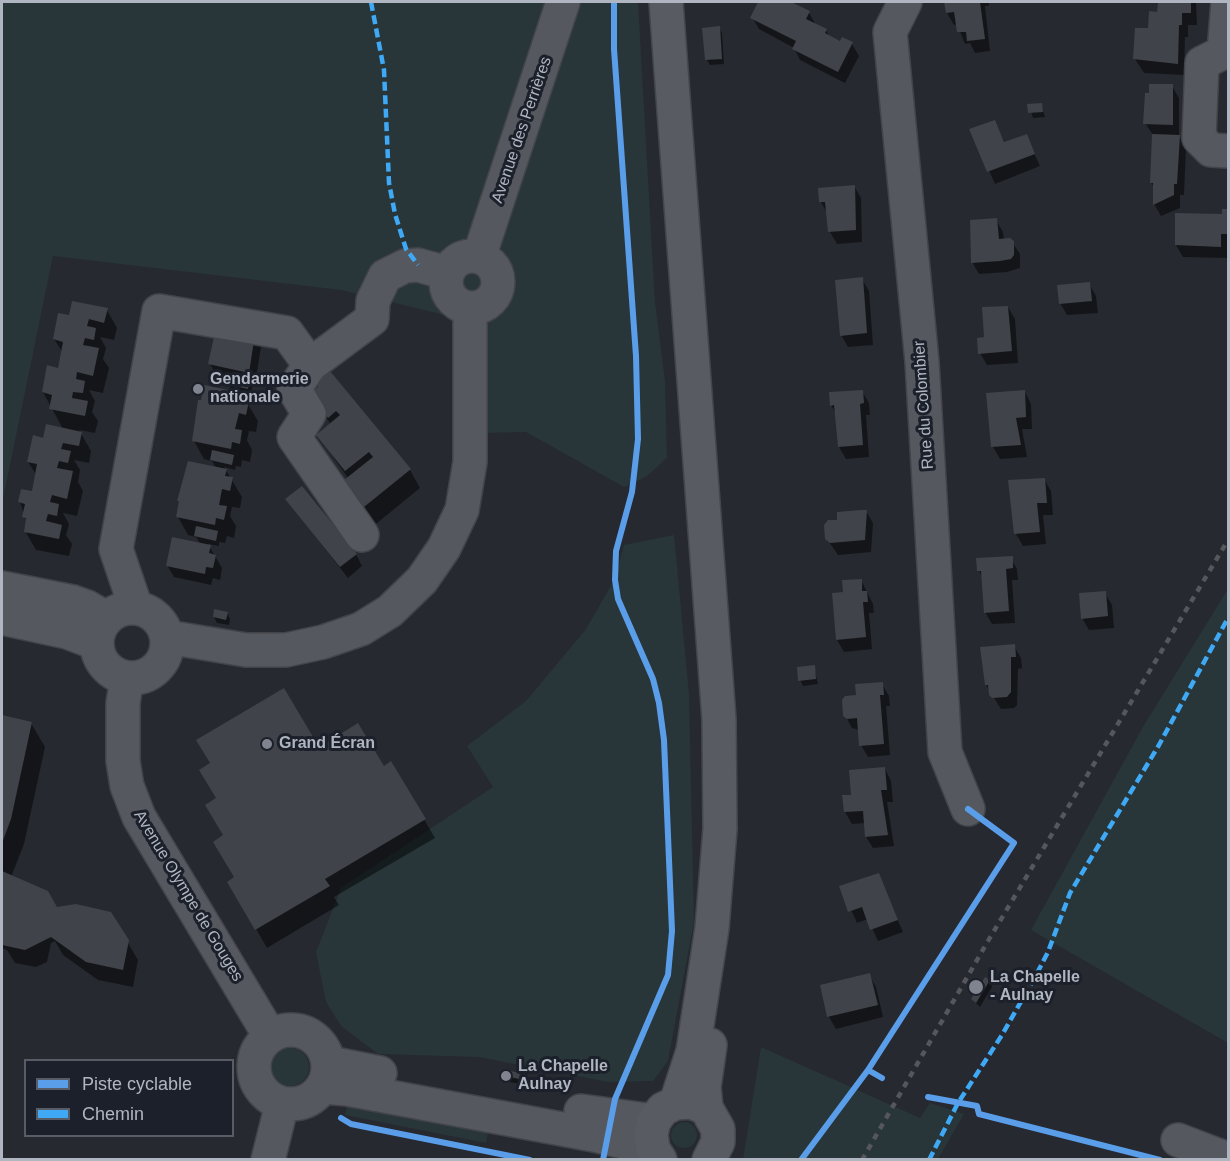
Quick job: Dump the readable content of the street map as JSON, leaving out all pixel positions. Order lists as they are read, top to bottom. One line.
{"streets":{"street":["Avenue des Perrières","Rue du Colombier","Avenue Olympe de Gouges"]},"places":["Gendarmerie nationale","Grand Écran","La Chapelle - Aulnay","La Chapelle Aulnay"],"legend":["Piste cyclable","Chemin"]}
